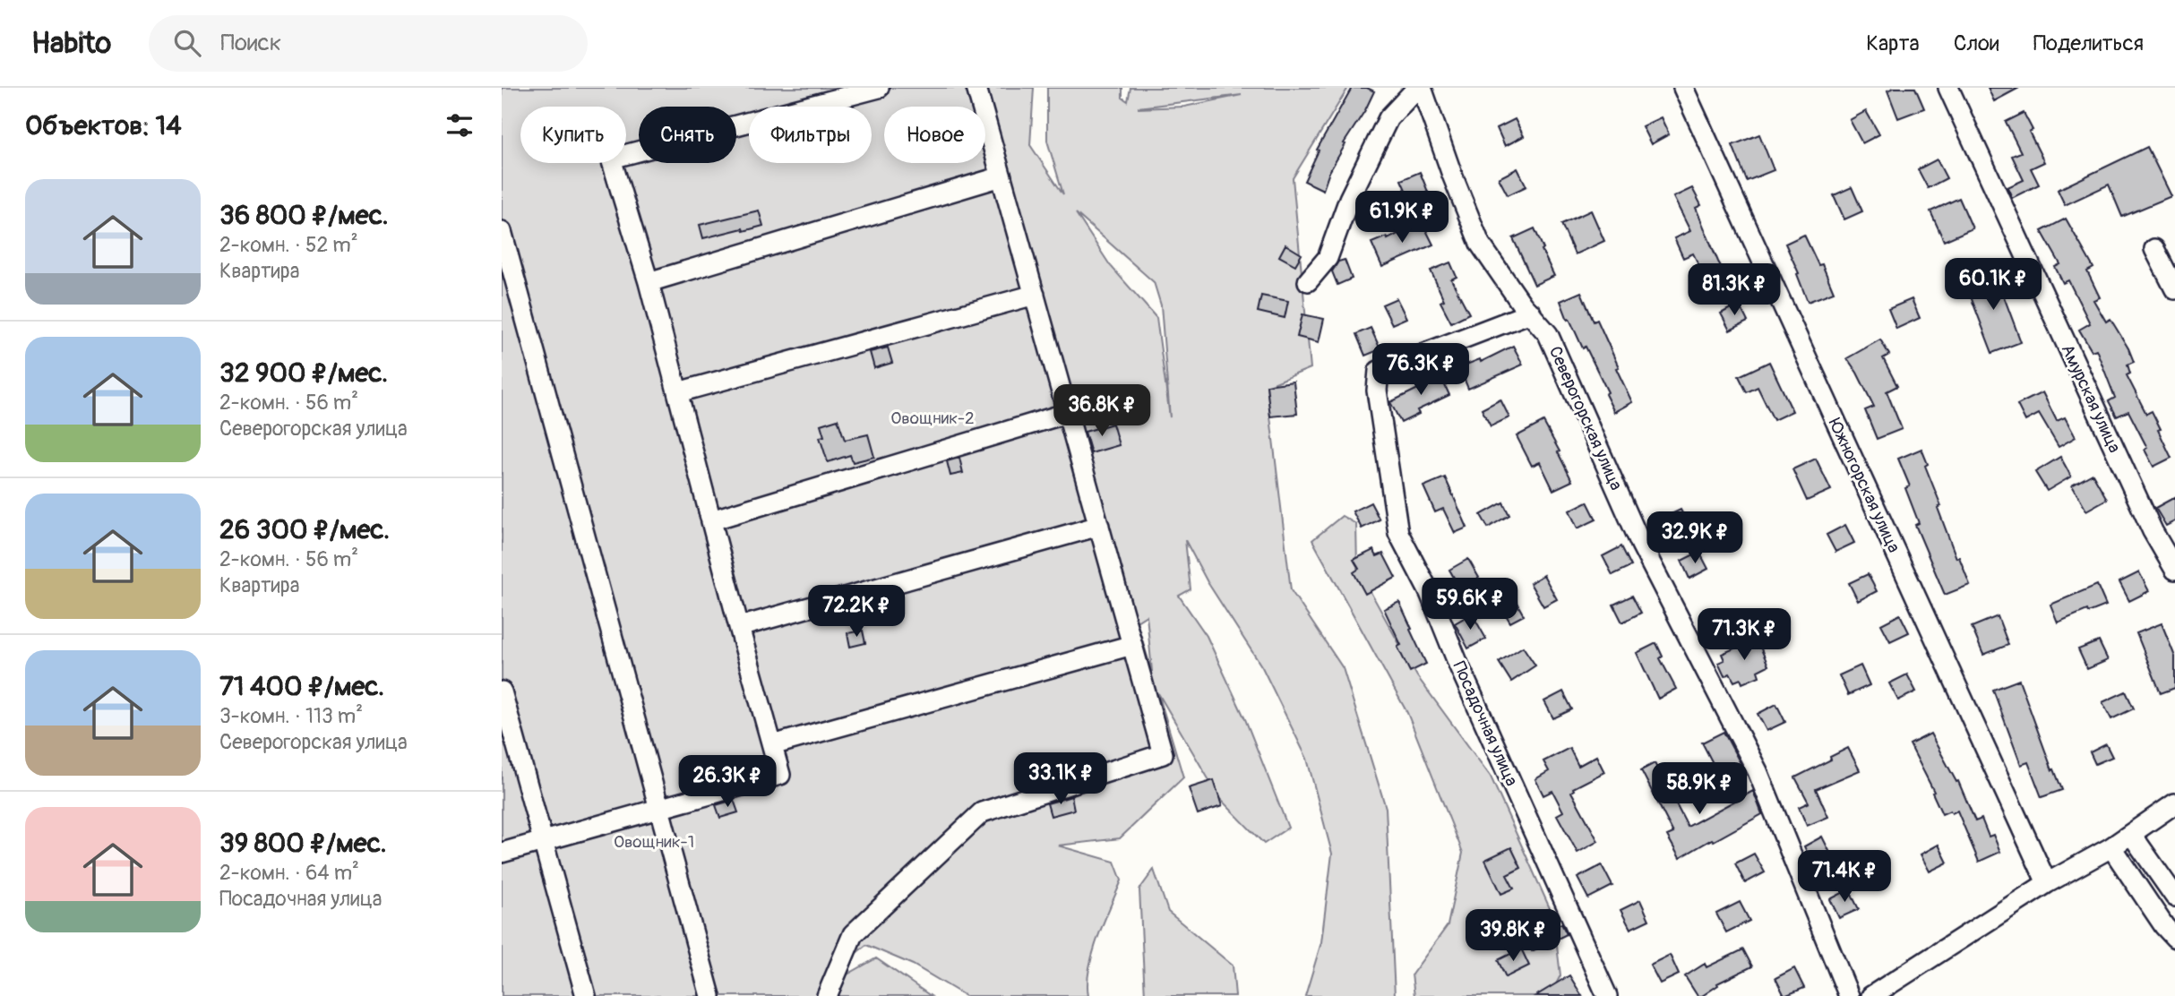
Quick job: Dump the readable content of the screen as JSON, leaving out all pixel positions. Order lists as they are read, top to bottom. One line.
{"streets":{"street":["Амурская улица","Северогорская улица","Южногорская улица","Посадочная улица"]},"crossings":[["Северогорская улица","Посадочная улица"]],"parks":["Овощник-2","Овощник-1"],"page":{"header":"Habito","search":"Поиск","nav":["Карта","Слои","Поделиться"],"heading":"Объектов: 14","chip":["Купить","Снять","Фильтры","Новое"],"list":[{"name":"36 800 ₽/мес.","note":"2-комн. · 52 m² · Квартира"},{"name":"32 900 ₽/мес.","note":"2-комн. · 56 m² · Северогорская улица"},{"name":"26 300 ₽/мес.","note":"2-комн. · 56 m² · Квартира"},{"name":"71 400 ₽/мес.","note":"3-комн. · 113 m² · Северогорская улица"},{"name":"39 800 ₽/мес.","note":"2-комн. · 64 m² · Посадочная улица"}],"price":["61.9K ₽","60.1K ₽","81.3K ₽","76.3K ₽","36.8K ₽","32.9K ₽","59.6K ₽","72.2K ₽","71.3K ₽","33.1K ₽","26.3K ₽","58.9K ₽","71.4K ₽","39.8K ₽"]}}
